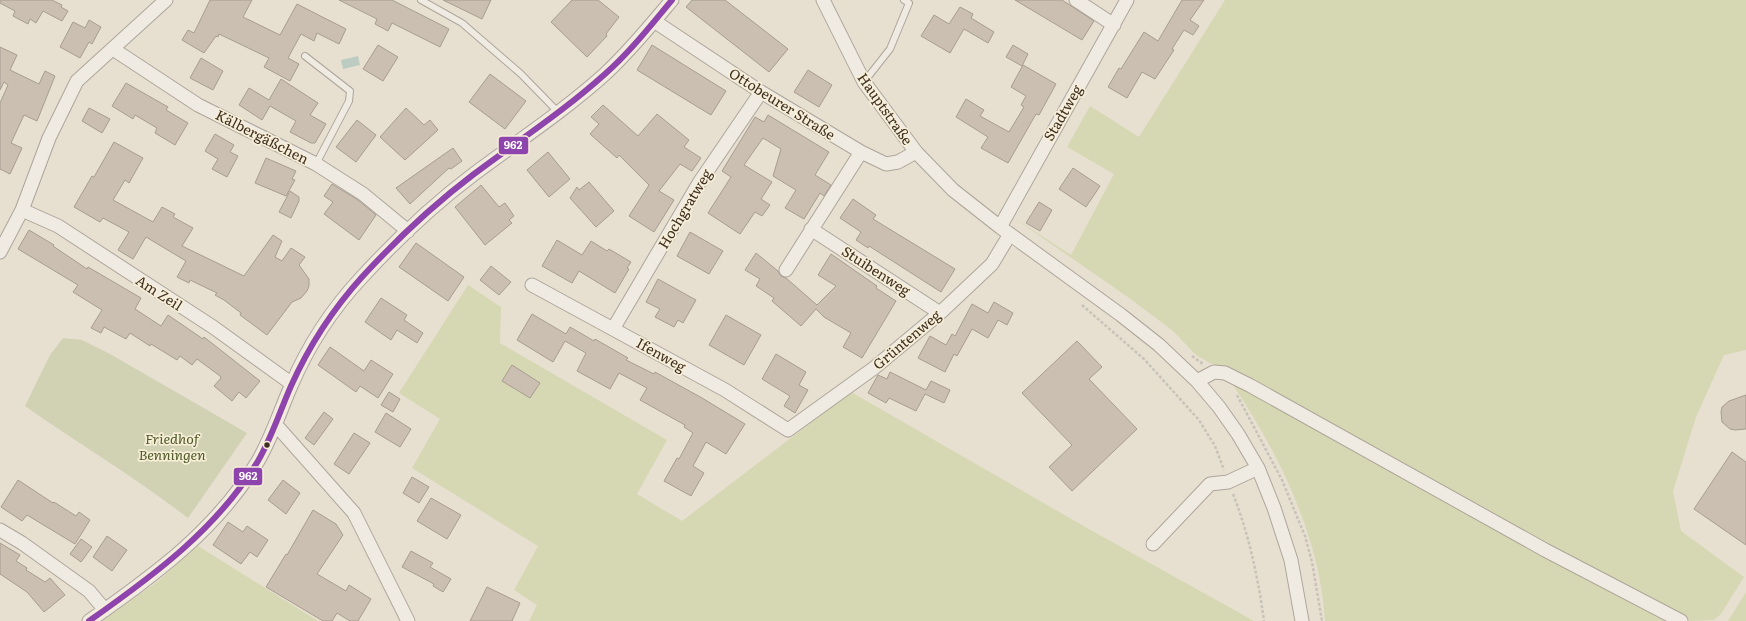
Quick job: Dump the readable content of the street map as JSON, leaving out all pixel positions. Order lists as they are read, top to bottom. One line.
{"streets":{"street":["Ottobeurer Straße","Hauptstraße","Stadtweg","Kälbergäßchen","Hochgratweg","Stuibenweg","Am Zeil","Grüntenweg","Ifenweg"]},"crossings":[["Ottobeurer Straße","Hauptstraße"],["Ottobeurer Straße","Hochgratweg"],["Hauptstraße","Stadtweg"],["Hauptstraße","Grüntenweg"],["Stadtweg","Grüntenweg"],["Hochgratweg","Ifenweg"],["Stuibenweg","Grüntenweg"],["Grüntenweg","Ifenweg"]],"parks":["Friedhof Benningen"],"lines":["transit line 962"]}
